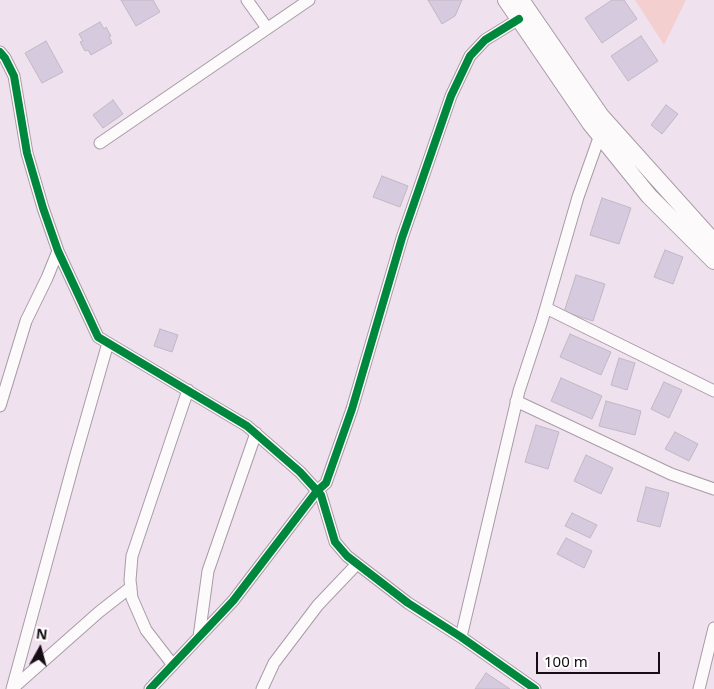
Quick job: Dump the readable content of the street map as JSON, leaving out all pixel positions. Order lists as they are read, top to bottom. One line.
{"scale_bar":"100 m","north":"top"}
